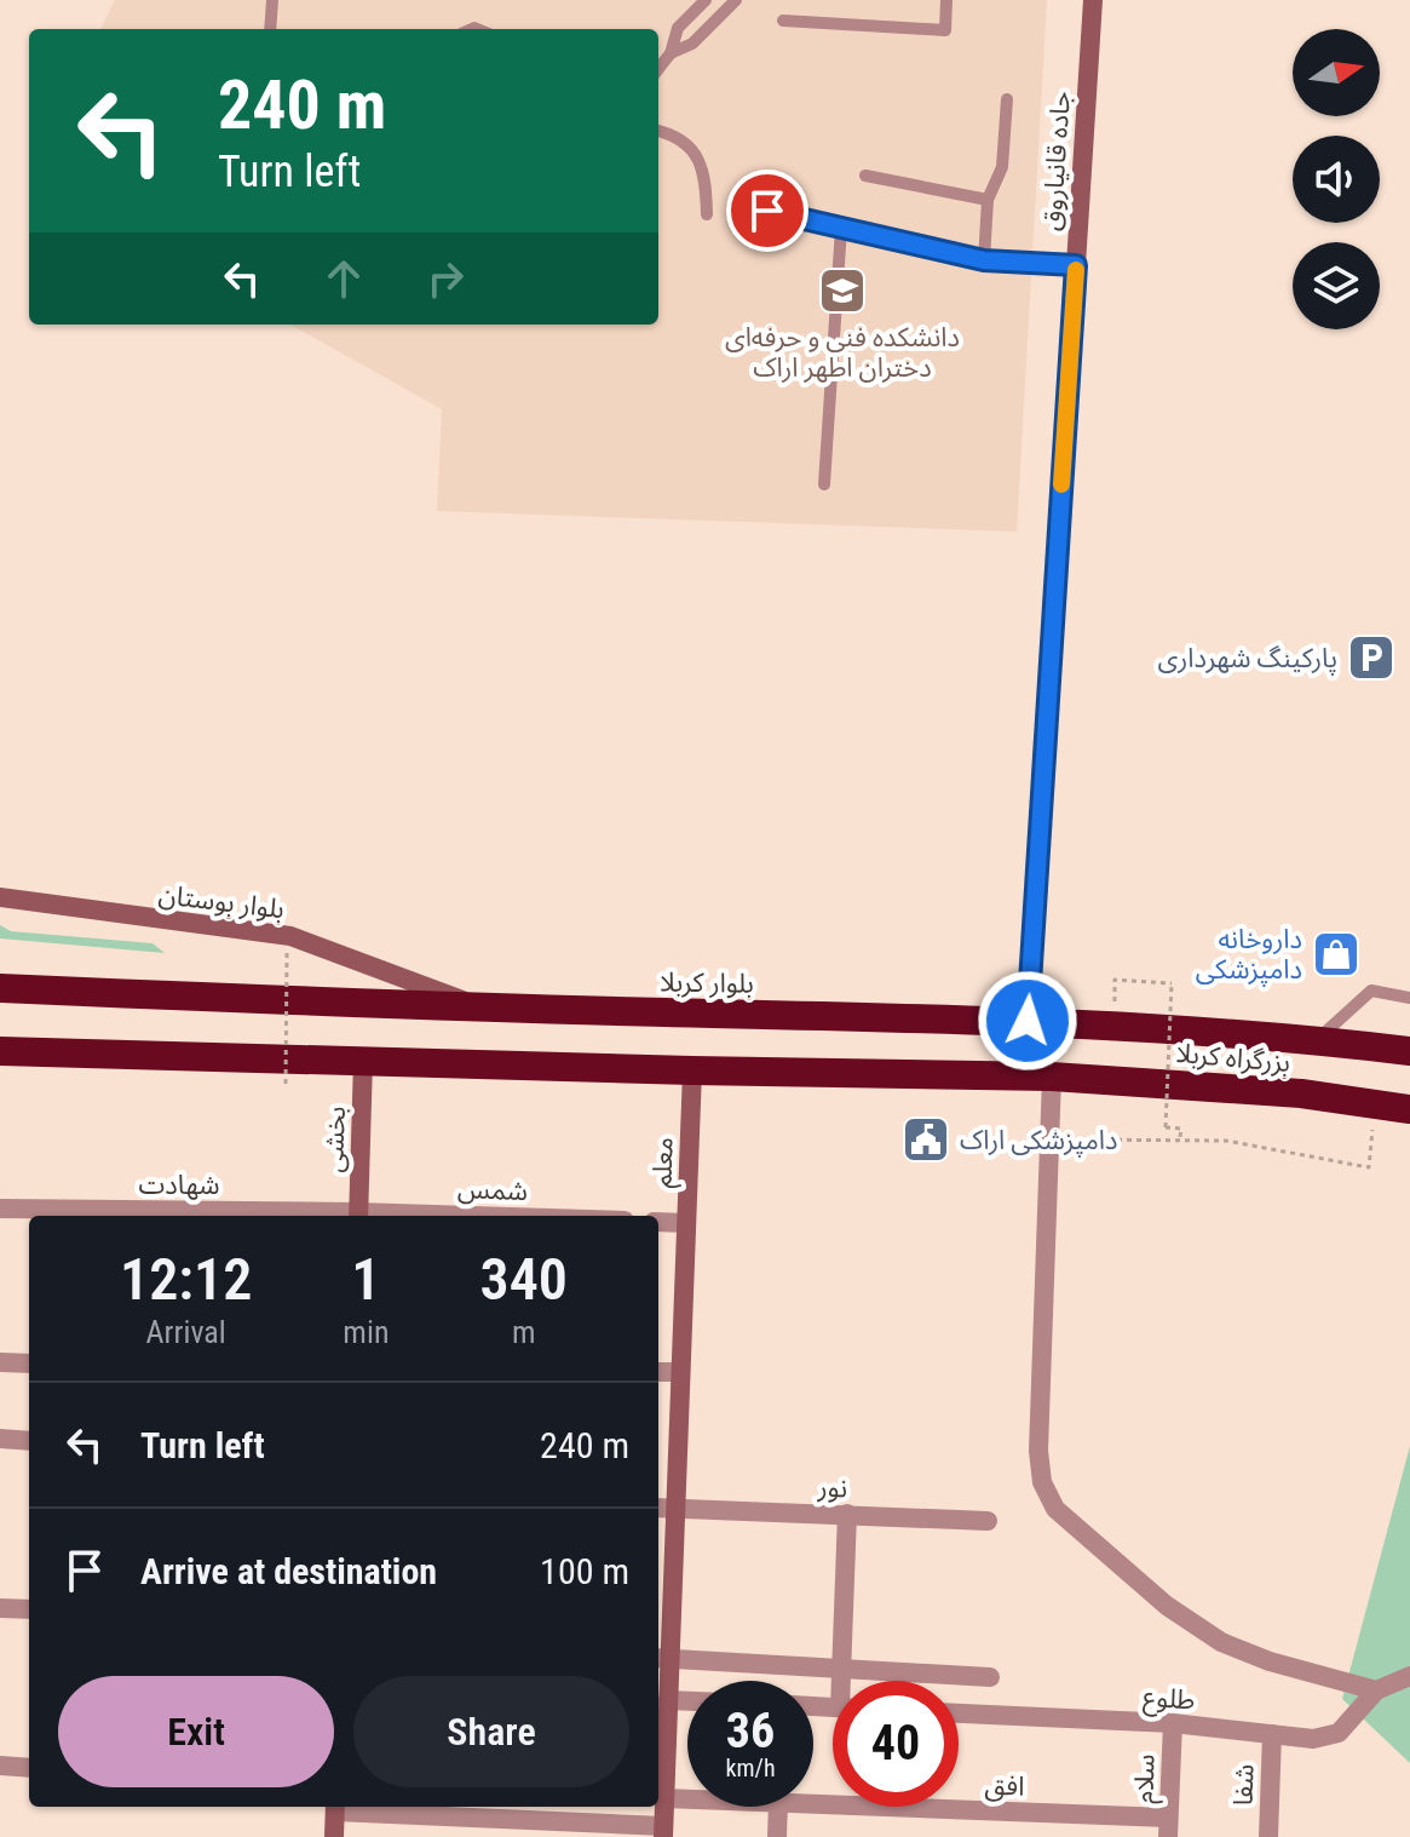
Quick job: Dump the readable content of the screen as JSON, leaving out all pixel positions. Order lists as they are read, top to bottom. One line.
{"streets":{"highway":["بلوار کربلا","بزرگراه کربلا"],"street":["جاده قانیاروق","بلوار بوستان","بخشی","معلم","شهادت","نور","طلوع","سلام","افق","شفا"]},"crossings":[["جاده قانیاروق","بلوار کربلا"],["بلوار بوستان","بلوار کربلا"],["بخشی","شهادت"],["معلم","نور"],["معلم","افق"],["طلوع","سلام"],["طلوع","شفا"],["سلام","افق"]],"places":{"school or university":["دانشکده فنی و حرفه‌ای دختران اطهر اراک"],"parking":["پارکینگ شهرداری"],"shop":["داروخانه دامپزشکی"],"public building":["دامپزشکی اراک"]},"north":"right","page":{"turn":["240 m","Turn left"],"eta":["12:12","Arrival","1","min","340","m"],"list":[{"name":"Turn left","value":"240 m"},{"name":"Arrive at destination","value":"100 m"}],"buttons":["Exit","Share"],"speed":"36 km/h","limit":"40"}}
